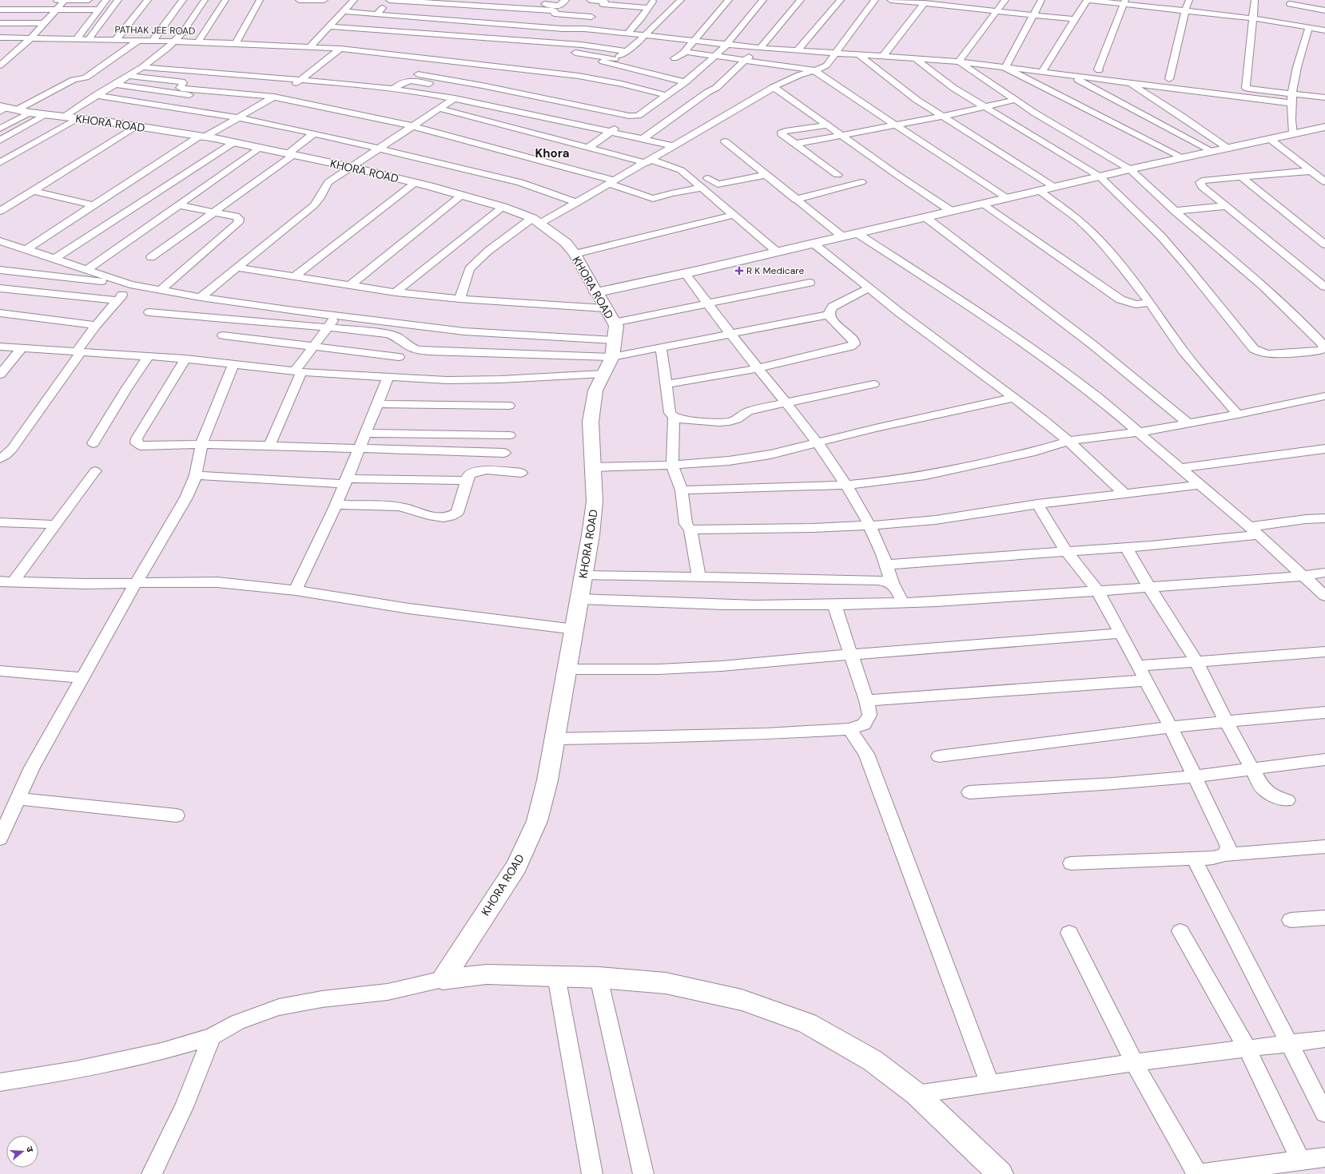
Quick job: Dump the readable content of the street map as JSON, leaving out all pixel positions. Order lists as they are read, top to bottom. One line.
{"streets":{"street":["PATHAK JEE ROAD","KHORA ROAD"]},"districts":["Khora"],"places":{"health":["R K Medicare"]},"north":"right"}
